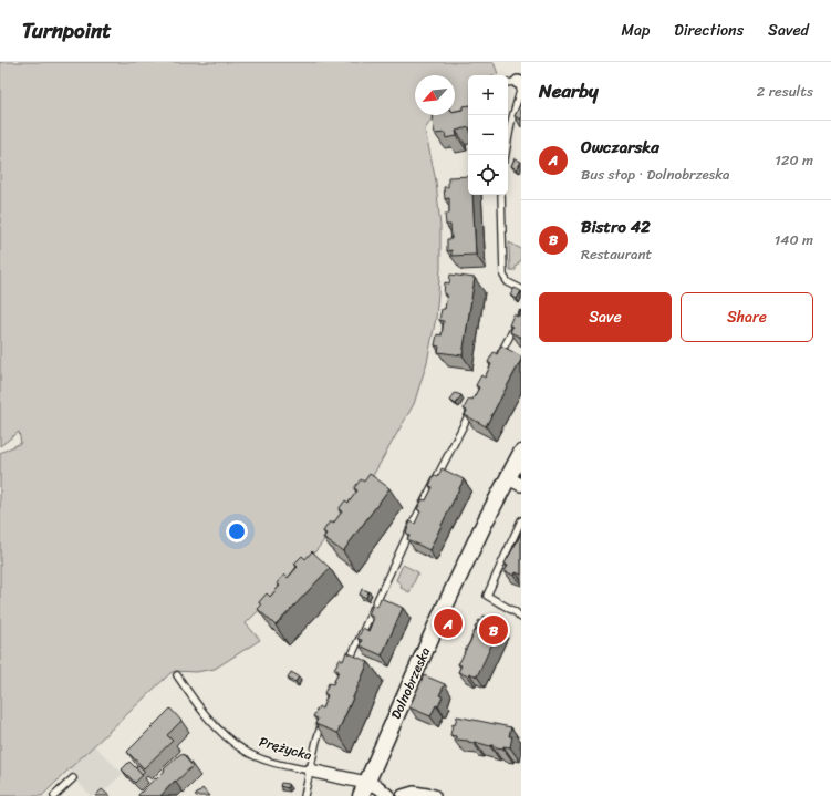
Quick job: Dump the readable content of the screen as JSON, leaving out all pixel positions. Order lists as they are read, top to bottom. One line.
{"streets":{"street":["Dolnobrzeska","Prężycka"]},"crossings":[["Dolnobrzeska","Prężycka"]],"north":"bottom left","page":{"header":"Turnpoint","nav":["Map","Directions","Saved"],"heading":["Nearby","2 results"],"map_buttons":["+","−"],"list":[{"mark":"A","name":"Owczarska","note":"Bus stop · Dolnobrzeska","value":"120 m"},{"mark":"B","name":"Bistro 42","note":"Restaurant","value":"140 m"}],"buttons":["Save","Share"],"pins":["A","B"]}}
